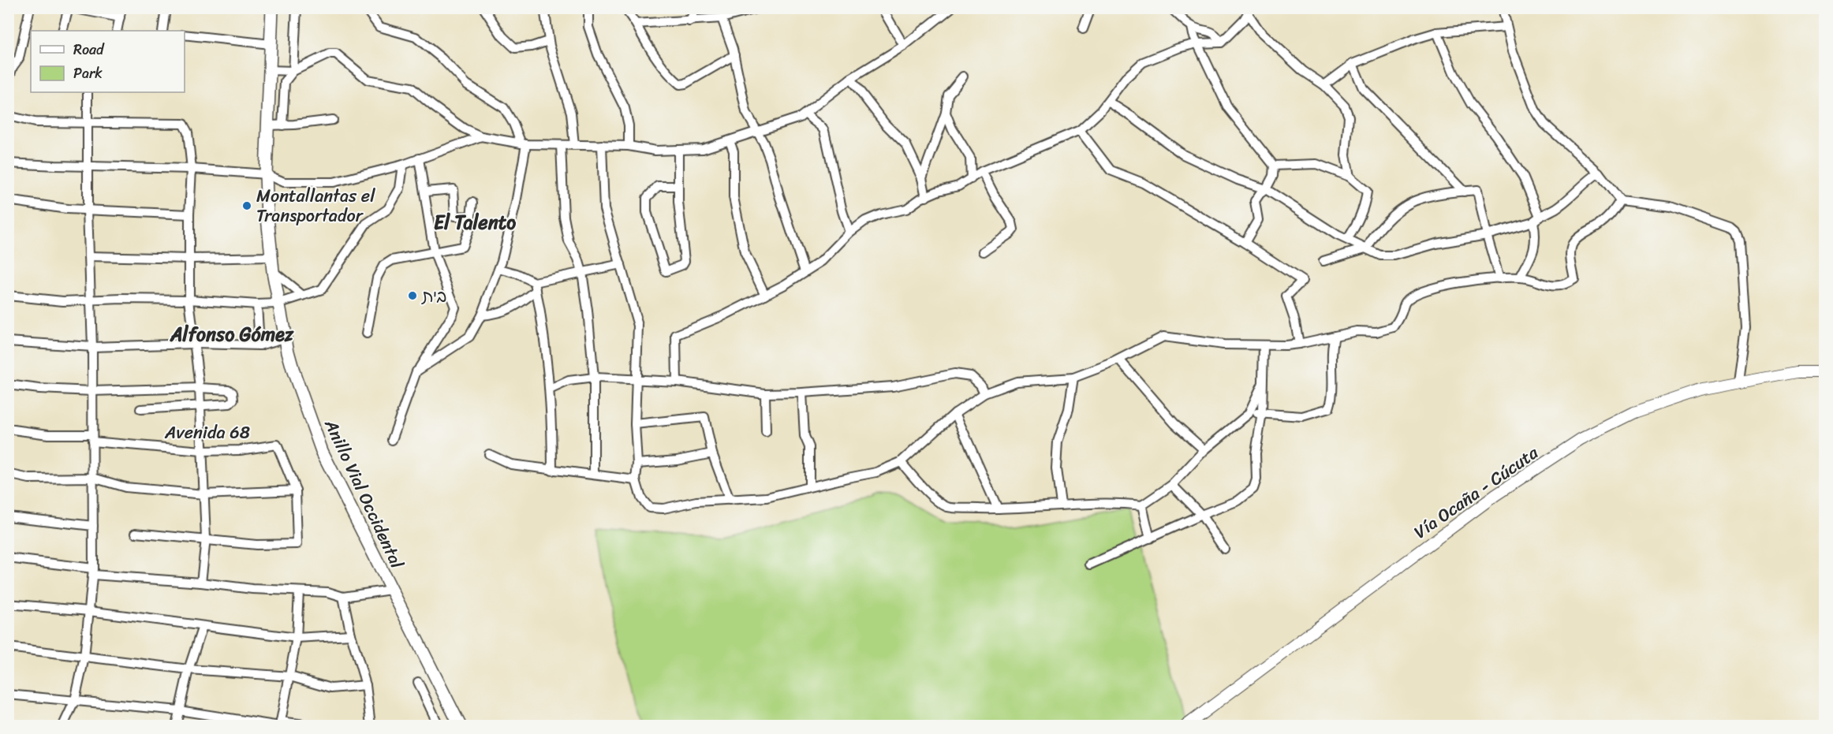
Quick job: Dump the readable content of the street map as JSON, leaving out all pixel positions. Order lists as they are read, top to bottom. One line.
{"streets":{"highway":["Anillo Vial Occidental"],"main road":["Vía Ocaña - Cúcuta"],"street":["Avenida 68"]},"districts":["El Talento","Alfonso Gómez"],"places":["Montallantas el Transportador","בית"],"legend":["Road","Park"]}
